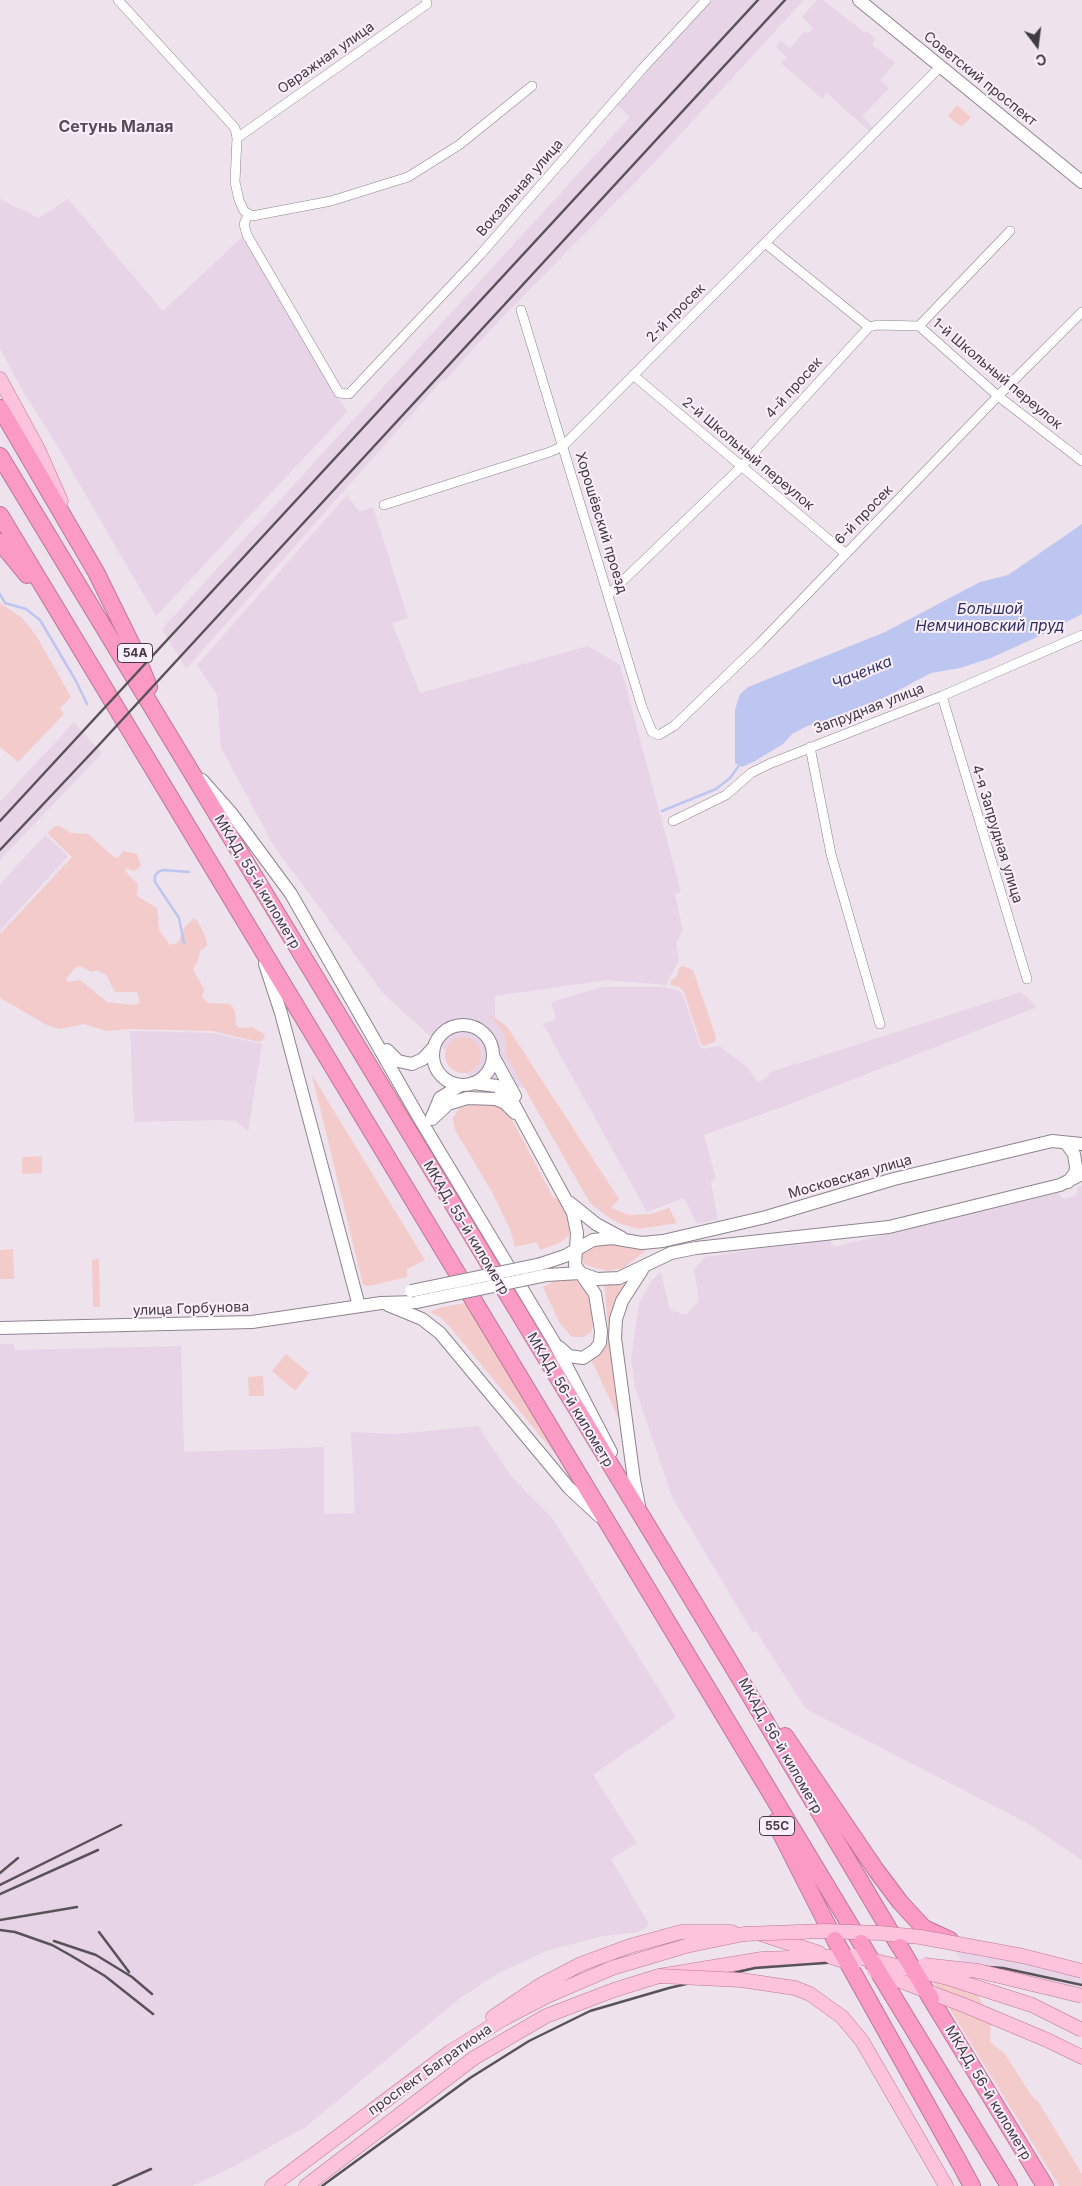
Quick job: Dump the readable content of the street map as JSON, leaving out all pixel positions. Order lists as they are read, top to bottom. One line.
{"streets":{"highway":["54А","МКАД, 55-й километр","МКАД, 56-й километр","55C"],"main road":["проспект Багратиона"],"street":["Овражная улица","Советский проспект","Вокзальная улица","2-й просек","1-й Школьный переулок","4-й просек","2-й Школьный переулок","6-й просек","Хорошёвский проезд","Запрудная улица","4-я Запрудная улица","Московская улица","улица Горбунова"]},"crossings":[["Советский проспект","2-й просек"],["2-й просек","2-й Школьный переулок"],["2-й просек","Хорошёвский проезд"],["1-й Школьный переулок","6-й просек"],["4-й просек","2-й Школьный переулок"],["4-й просек","Хорошёвский проезд"],["2-й Школьный переулок","6-й просек"],["6-й просек","Хорошёвский проезд"],["54А","МКАД, 55-й километр"],["Запрудная улица","4-я Запрудная улица"],["МКАД, 55-й километр","МКАД, 56-й километр"],["Московская улица","улица Горбунова"]],"districts":["Сетунь Малая"],"water":["Большой Немчиновский пруд","Чаченка"],"north":"bottom"}
